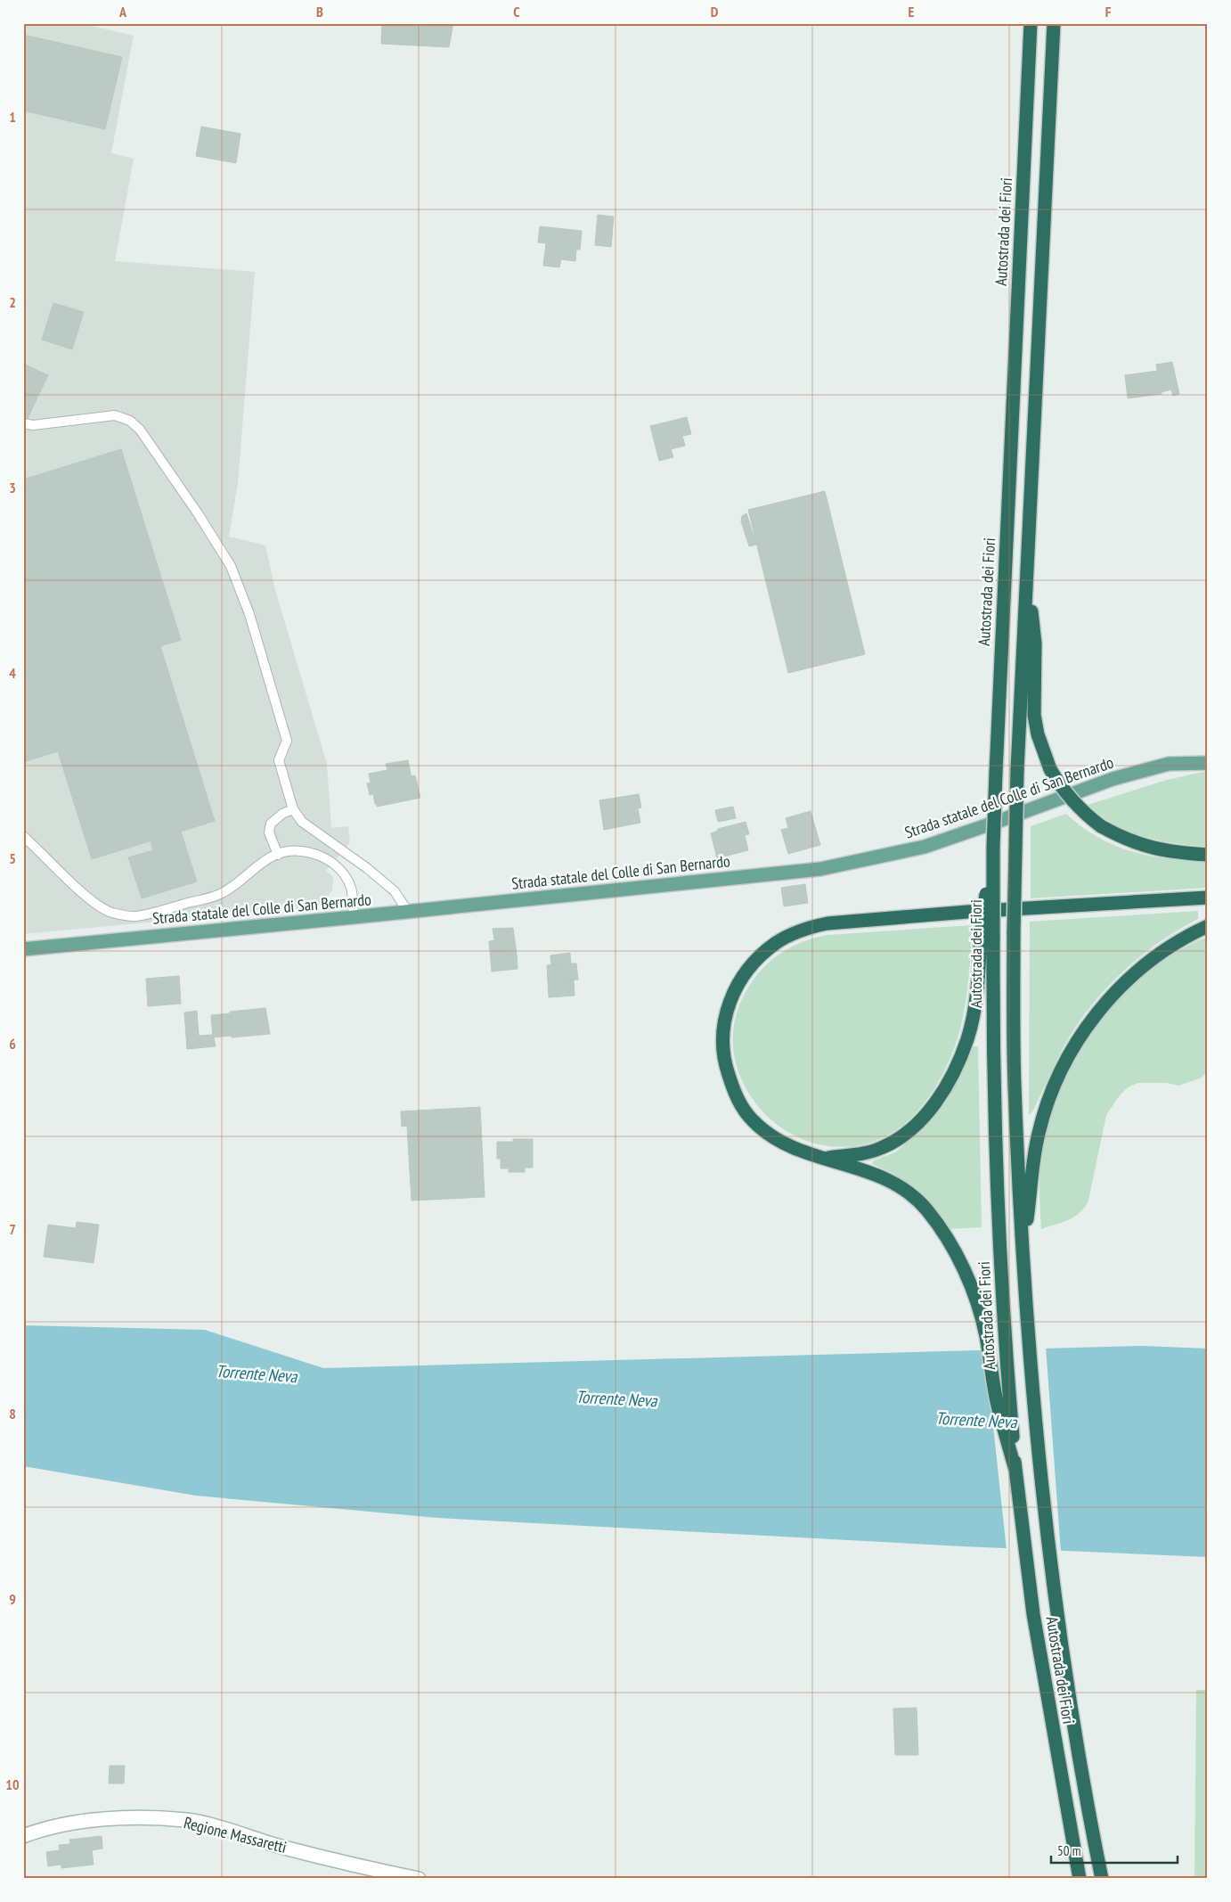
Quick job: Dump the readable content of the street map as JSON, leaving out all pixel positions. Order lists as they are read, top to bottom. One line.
{"streets":{"highway":["Autostrada dei Fiori"],"main road":["Strada statale del Colle di San Bernardo"],"street":["Regione Massaretti"]},"water":["Torrente Neva"],"scale_bar":"50 m","grid":{"columns":["A","B","C","D","E","F"],"rows":["1","2","3","4","5","6","7","8","9","10"]}}
